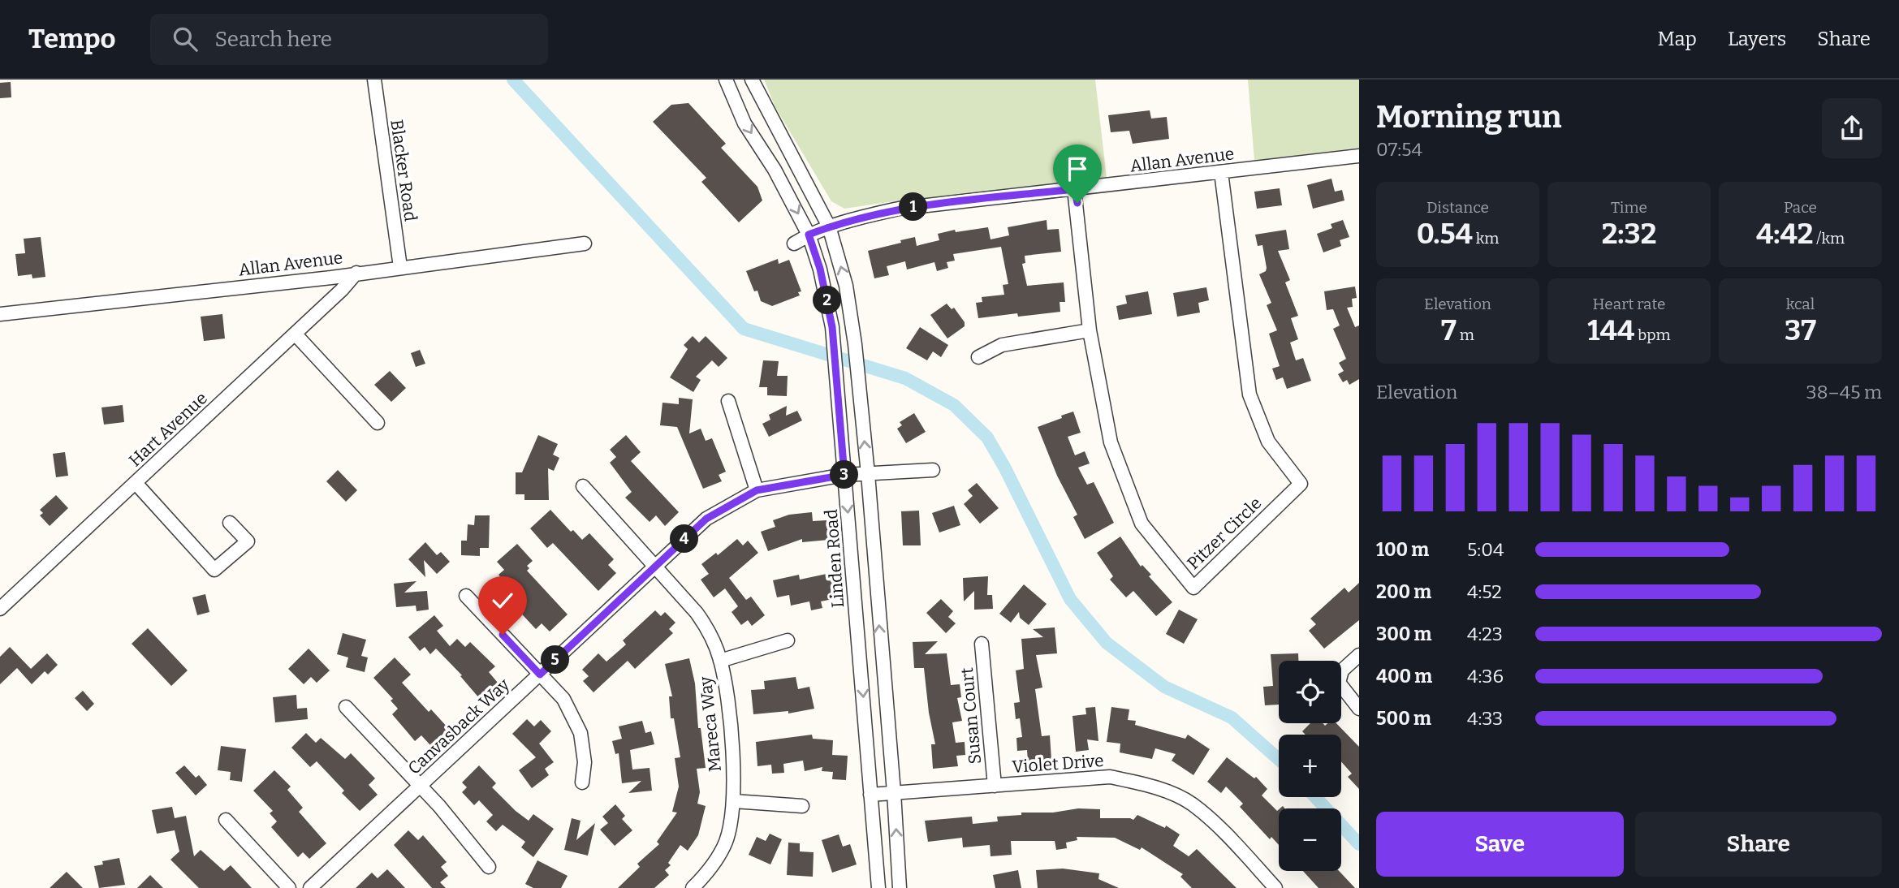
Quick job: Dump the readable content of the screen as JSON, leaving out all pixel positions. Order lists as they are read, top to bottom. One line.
{"streets":{"street":["Allan Avenue","Blacker Road","Hart Avenue","Pitzer Circle","Linden Road","Susan Court","Mareca Way","Canvasback Way","Violet Drive"]},"crossings":[["Allan Avenue","Blacker Road"],["Allan Avenue","Hart Avenue"],["Allan Avenue","Pitzer Circle"],["Allan Avenue","Linden Road"],["Linden Road","Canvasback Way"],["Linden Road","Violet Drive"],["Susan Court","Violet Drive"],["Mareca Way","Canvasback Way"]],"page":{"header":"Tempo","search":"Search here","nav":["Map","Layers","Share"],"heading":["Morning run","07:54"],"stats":[["Distance","0.54 km"],["Time","2:32"],["Pace","4:42 /km"],["Elevation","7 m"],["Heart rate","144 bpm"],["kcal","37"]],"pins":["1","2","3","4","5"],"chart":["Elevation","38–45 m"],"list":[{"name":"100 m","note":"5:04"},{"name":"200 m","note":"4:52"},{"name":"300 m","note":"4:23"},{"name":"400 m","note":"4:36"},{"name":"500 m","note":"4:33"}],"map_buttons":["+","−"],"buttons":["Save","Share"]}}
